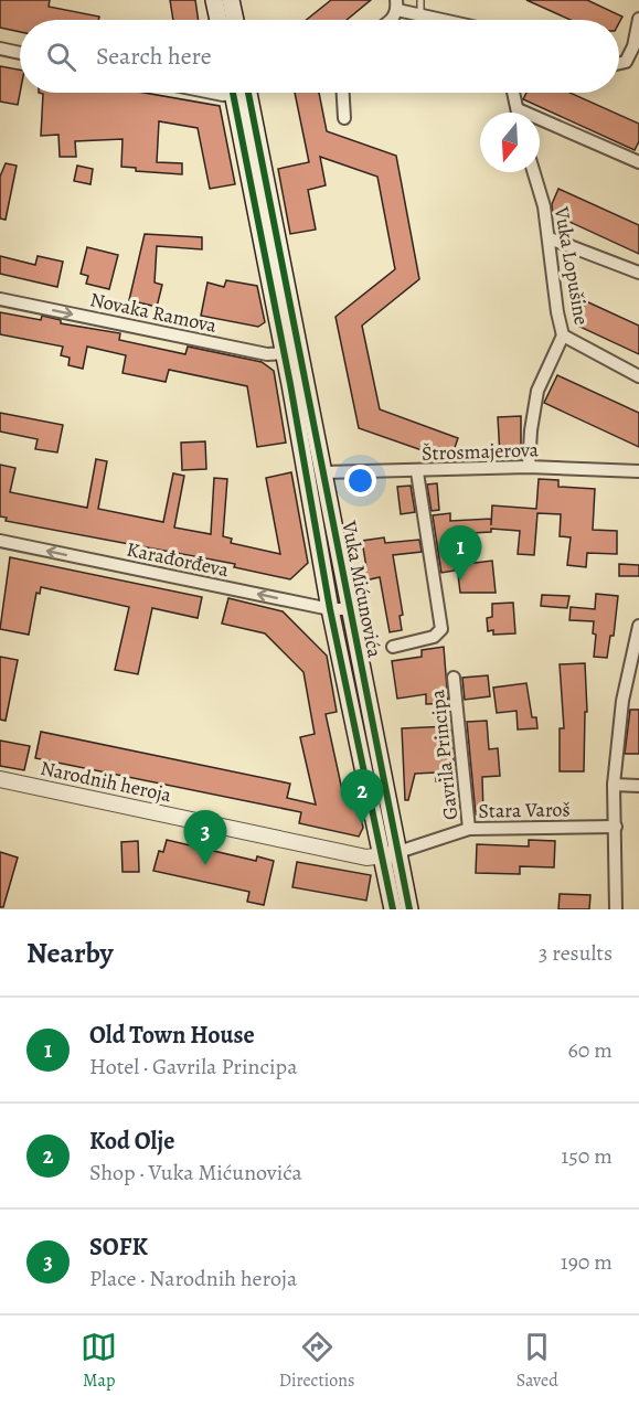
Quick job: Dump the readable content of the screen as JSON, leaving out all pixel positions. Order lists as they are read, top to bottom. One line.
{"streets":{"main road":["Vuka Mićunovića"],"street":["Vuka Lopušine","Novaka Ramova","Štrosmajerova","Karađorđeva","Gavrila Principa","Narodnih heroja","Stara Varoš"]},"crossings":[["Novaka Ramova","Vuka Mićunovića"],["Štrosmajerova","Vuka Mićunovića"],["Karađorđeva","Vuka Mićunovića"],["Vuka Mićunovića","Narodnih heroja"],["Vuka Mićunovića","Stara Varoš"],["Gavrila Principa","Stara Varoš"],["Narodnih heroja","Stara Varoš"]],"one_way":["Novaka Ramova","Karađorđeva"],"north":"bottom","page":{"search":"Search here","pins":["1","2","3"],"heading":["Nearby","3 results"],"list":[{"mark":"1","name":"Old Town House","note":"Hotel · Gavrila Principa","value":"60 m"},{"mark":"2","name":"Kod Olje","note":"Shop · Vuka Mićunovića","value":"150 m"},{"mark":"3","name":"SOFK","note":"Place · Narodnih heroja","value":"190 m"}],"nav":["Map","Directions","Saved"]}}
